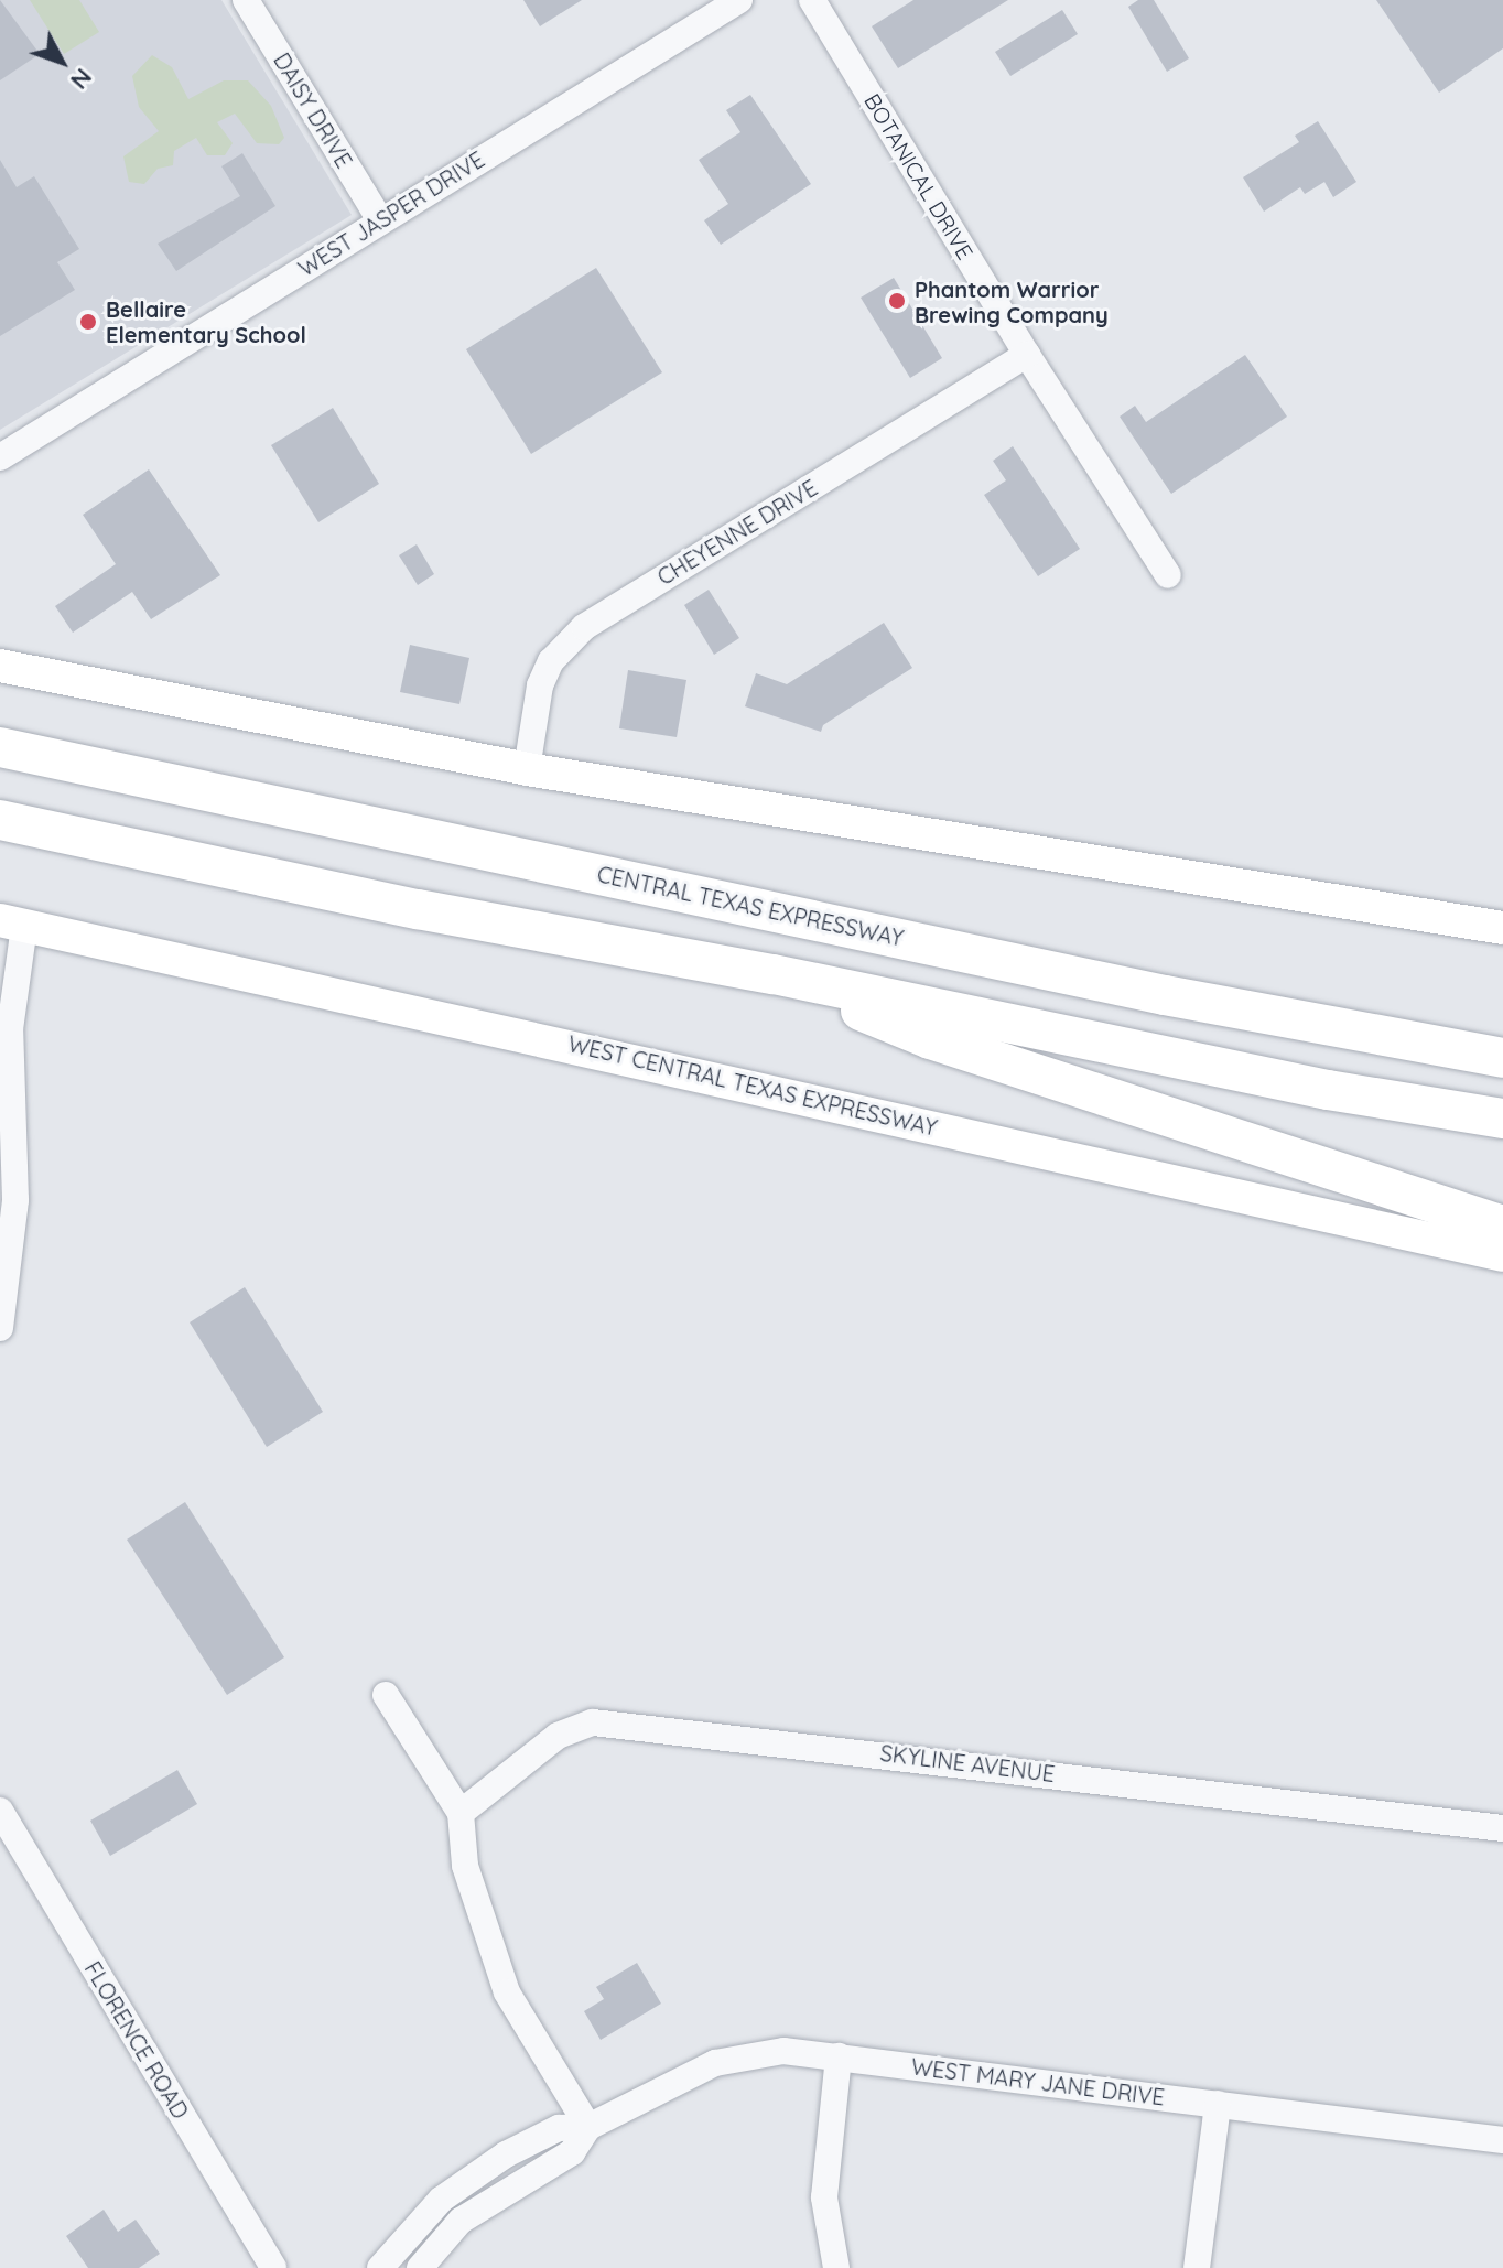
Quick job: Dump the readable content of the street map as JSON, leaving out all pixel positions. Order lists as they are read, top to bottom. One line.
{"streets":{"highway":["CENTRAL TEXAS EXPRESSWAY"],"main road":["WEST CENTRAL TEXAS EXPRESSWAY"],"street":["DAISY DRIVE","BOTANICAL DRIVE","WEST JASPER DRIVE","CHEYENNE DRIVE","SKYLINE AVENUE","FLORENCE ROAD","WEST MARY JANE DRIVE"]},"crossings":[["DAISY DRIVE","WEST JASPER DRIVE"],["BOTANICAL DRIVE","CHEYENNE DRIVE"]],"places":["Phantom Warrior Brewing Company","Bellaire Elementary School"],"north":"bottom right"}
